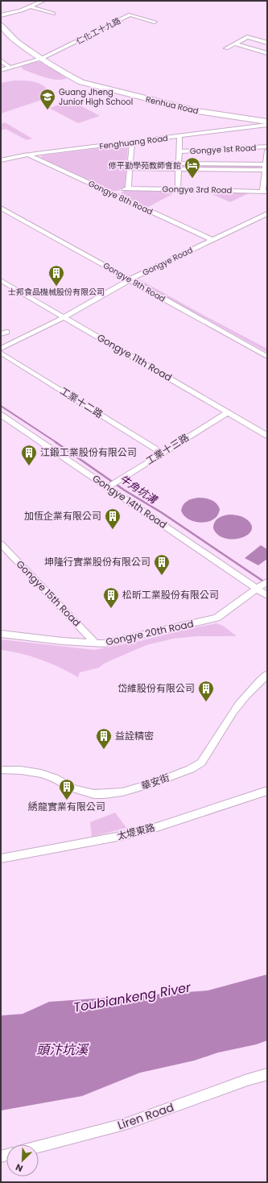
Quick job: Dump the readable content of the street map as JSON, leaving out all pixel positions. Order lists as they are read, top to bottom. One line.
{"streets":{"main road":["Renhua Road"],"street":["仁化工十九路","Fenghuang Road","Gongye 1st Road","Gongye 3rd Road","Gongye 8th Road","Gongye Road","Gongye 9th Road","Gongye 11th Road","工業十二路","工業十三路","Gongye 14th Road","Gongye 15th Road","Gongye 20th Road","華安街","太堤東路","Liren Road"]},"crossings":[["仁化工十九路","Renhua Road"],["Fenghuang Road","Gongye 8th Road"],["Gongye 8th Road","Gongye Road"],["Gongye Road","Gongye 9th Road"],["Gongye Road","Gongye 11th Road"],["Gongye 11th Road","工業十三路"],["工業十二路","工業十三路"],["工業十三路","Gongye 14th Road"],["Gongye 14th Road","Gongye 20th Road"],["Gongye 15th Road","Gongye 20th Road"]],"water":["牛角坑溝","Toubiankeng River","頭汴坑溪"],"places":{"school or university":["Guang Jheng Junior High School"],"hotel":["修平勤學苑教師會館"],"building":["士邦食品機械股份有限公司","江鍛工業股份有限公司","加恆企業有限公司","坤隆行實業股份有限公司","松昕工業股份有限公司","岱維股份有限公司","益詮精密","綉龍實業有限公司"]},"north":"bottom left"}
